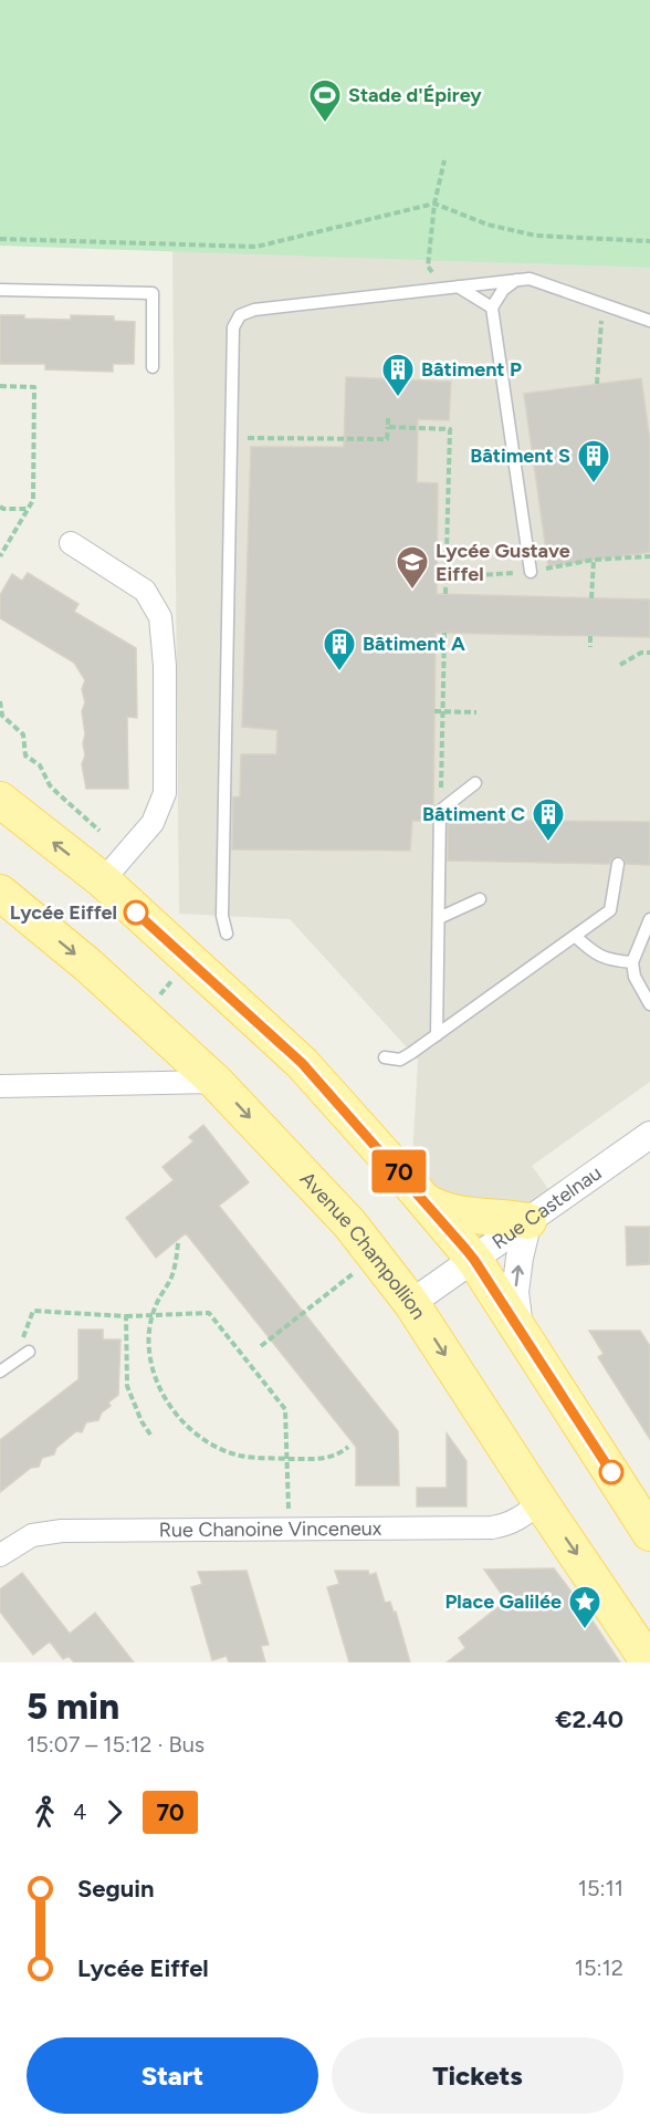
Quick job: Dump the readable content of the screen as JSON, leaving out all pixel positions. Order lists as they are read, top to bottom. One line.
{"streets":{"main road":["Avenue Champollion"],"street":["Rue Castelnau","Rue Chanoine Vinceneux"]},"crossings":[["Rue Castelnau","Avenue Champollion"],["Avenue Champollion","Rue Chanoine Vinceneux"]],"places":{"sports":["Stade d'Épirey"],"building":["Bâtiment P","Bâtiment S","Bâtiment A","Bâtiment C"],"school or university":["Lycée Gustave Eiffel"],"other":["Lycée Eiffel"],"place":["Place Galilée"]},"lines":["bus line 70"],"page":{"on_map":"70","heading":["5 min","15:07 – 15:12 · Bus","€2.40"],"legs":["4","70"],"list":[{"name":"Seguin","value":"15:11"},{"name":"Lycée Eiffel","value":"15:12"}],"buttons":["Start","Tickets"]}}
